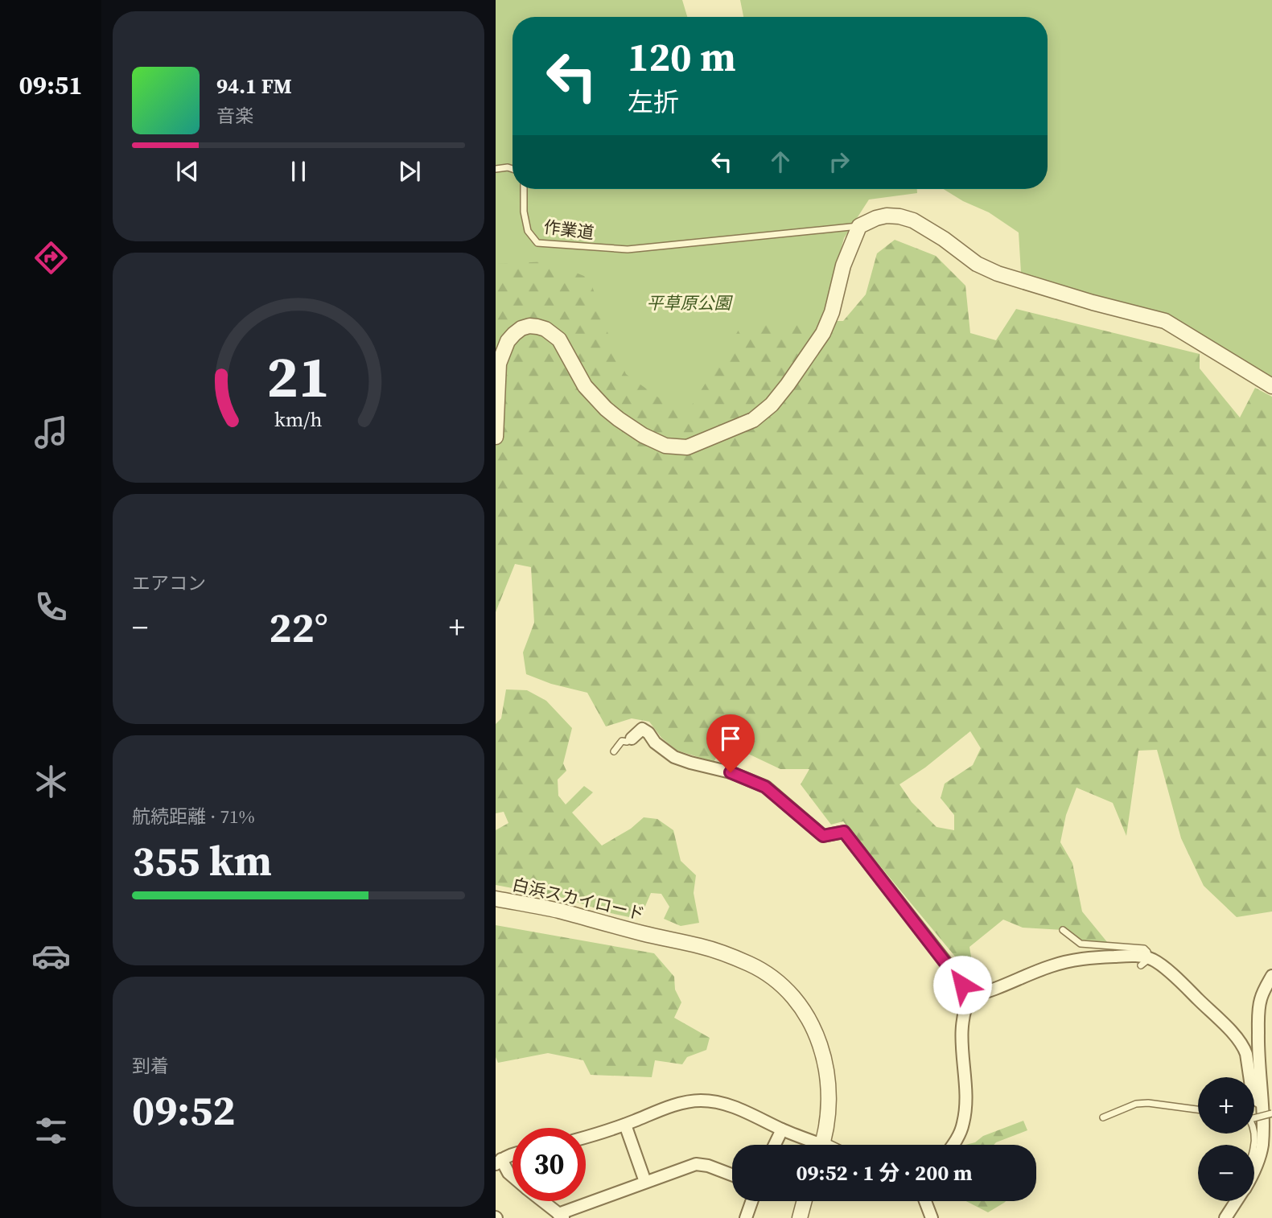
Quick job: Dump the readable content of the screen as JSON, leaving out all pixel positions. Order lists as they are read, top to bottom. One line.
{"streets":{"street":["白浜スカイロード"],"lane":["作業道"]},"parks":["平草原公園"],"page":{"tabs":"09:51","turn":["120 m","左折"],"song":["94.1 FM","音楽"],"tile":["エアコン",["航続距離 · 71%","355 km"],["到着","09:52"]],"heat":["−","22°","+"],"map_buttons":["+","−"],"limit":"30","trip":"09:52 · 1 分 · 200 m","gauge":["21","km/h"]}}
